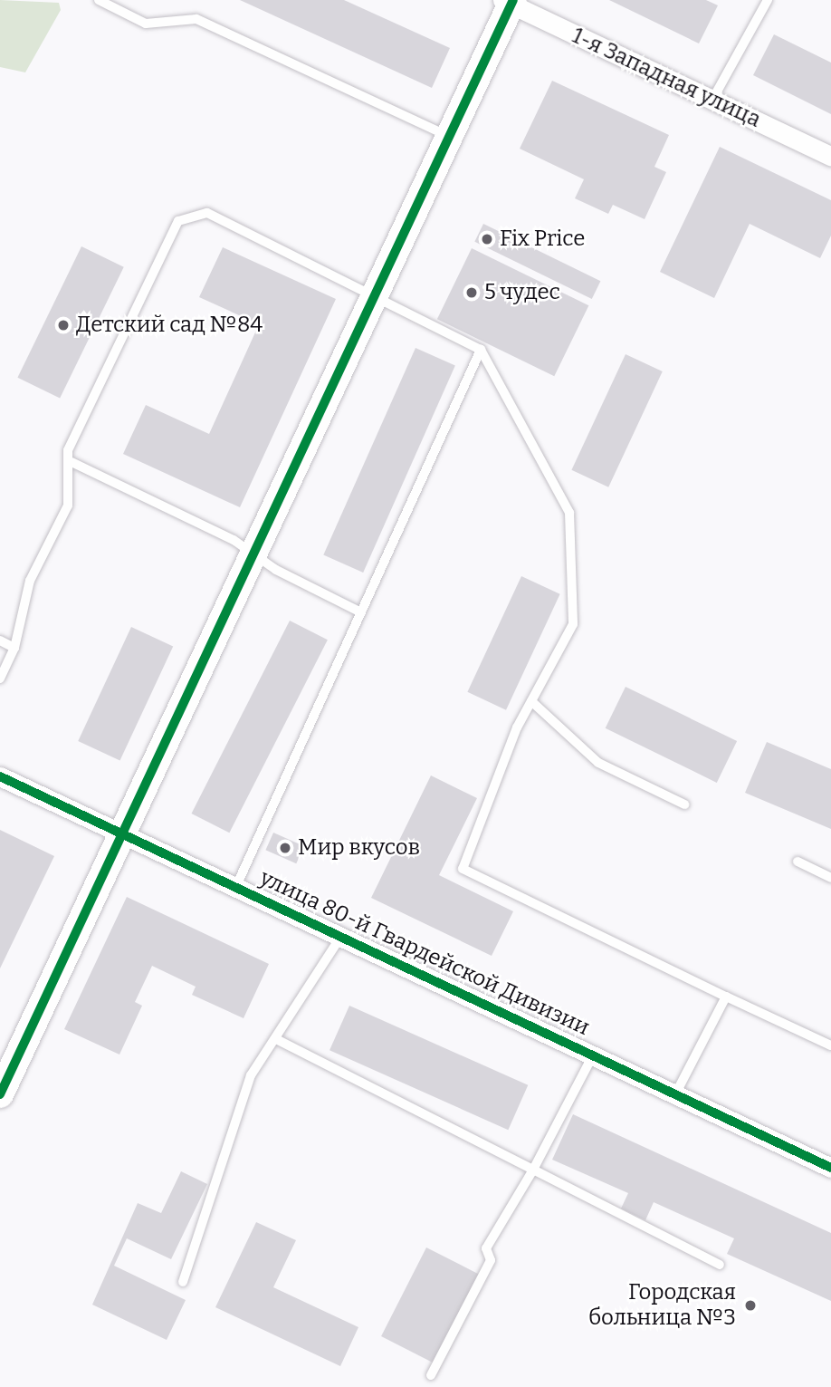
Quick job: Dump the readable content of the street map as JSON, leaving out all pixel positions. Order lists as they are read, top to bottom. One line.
{"streets":{"street":["1-я Западная улица","улица 80-й Гвардейской Дивизии"]},"places":["Fix Price","5 чудес","Детский сад №84","Мир вкусов","Городская больница №3"]}
